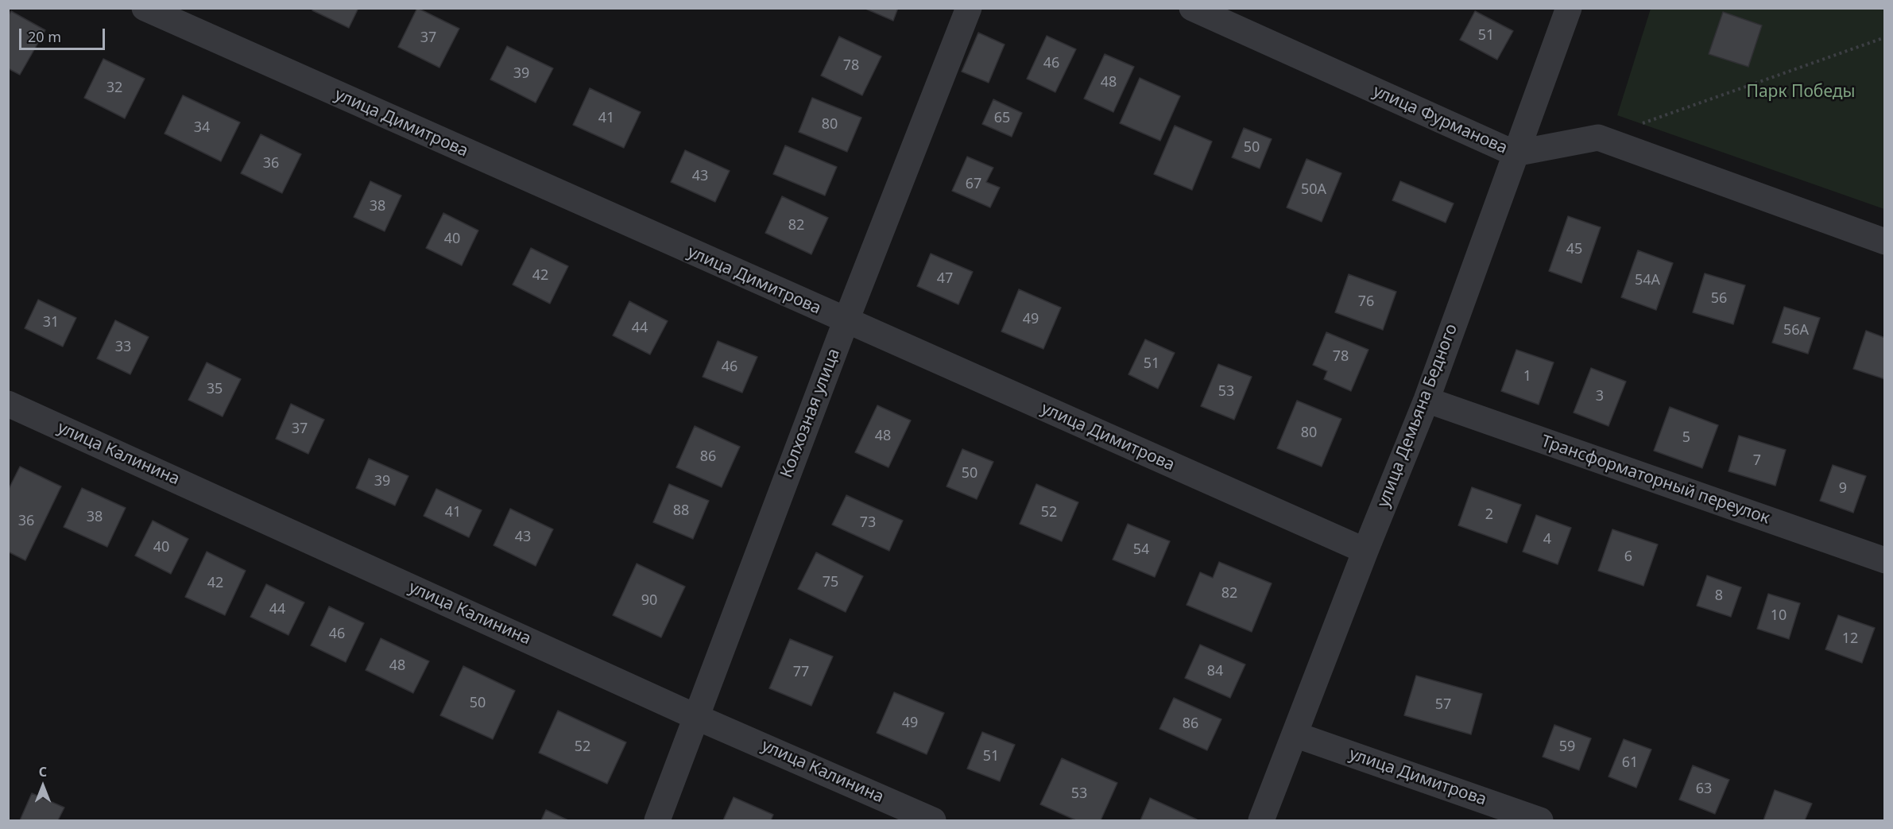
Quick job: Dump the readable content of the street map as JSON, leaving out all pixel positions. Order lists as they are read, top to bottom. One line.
{"streets":{"street":["улица Фурманова","улица Димитрова","Колхозная улица","улица Демьяна Бедного","улица Калинина","Трансформаторный переулок"]},"crossings":[["улица Фурманова","улица Демьяна Бедного"],["улица Димитрова","Колхозная улица"],["улица Димитрова","улица Демьяна Бедного"],["Колхозная улица","улица Калинина"],["улица Демьяна Бедного","Трансформаторный переулок"]],"parks":["Парк Победы"],"house_numbers":["51","37","46","78","39","48","32","41","65","80","34","50","36","43","67","50А","38","82","40","45","42","47","54А","56","76","49","31","44","56А","33","78","51","46","1","35","53","3","37","80","48","5","86","7","50","39","9","88","41","52","2","38","36","73","43","4","40","54","6","75","42","82","8","90","44","10","46","12","48","84","77","50","57","49","86","52","59","51","61","63","53"],"scale_bar":"20 m","north":"top"}
